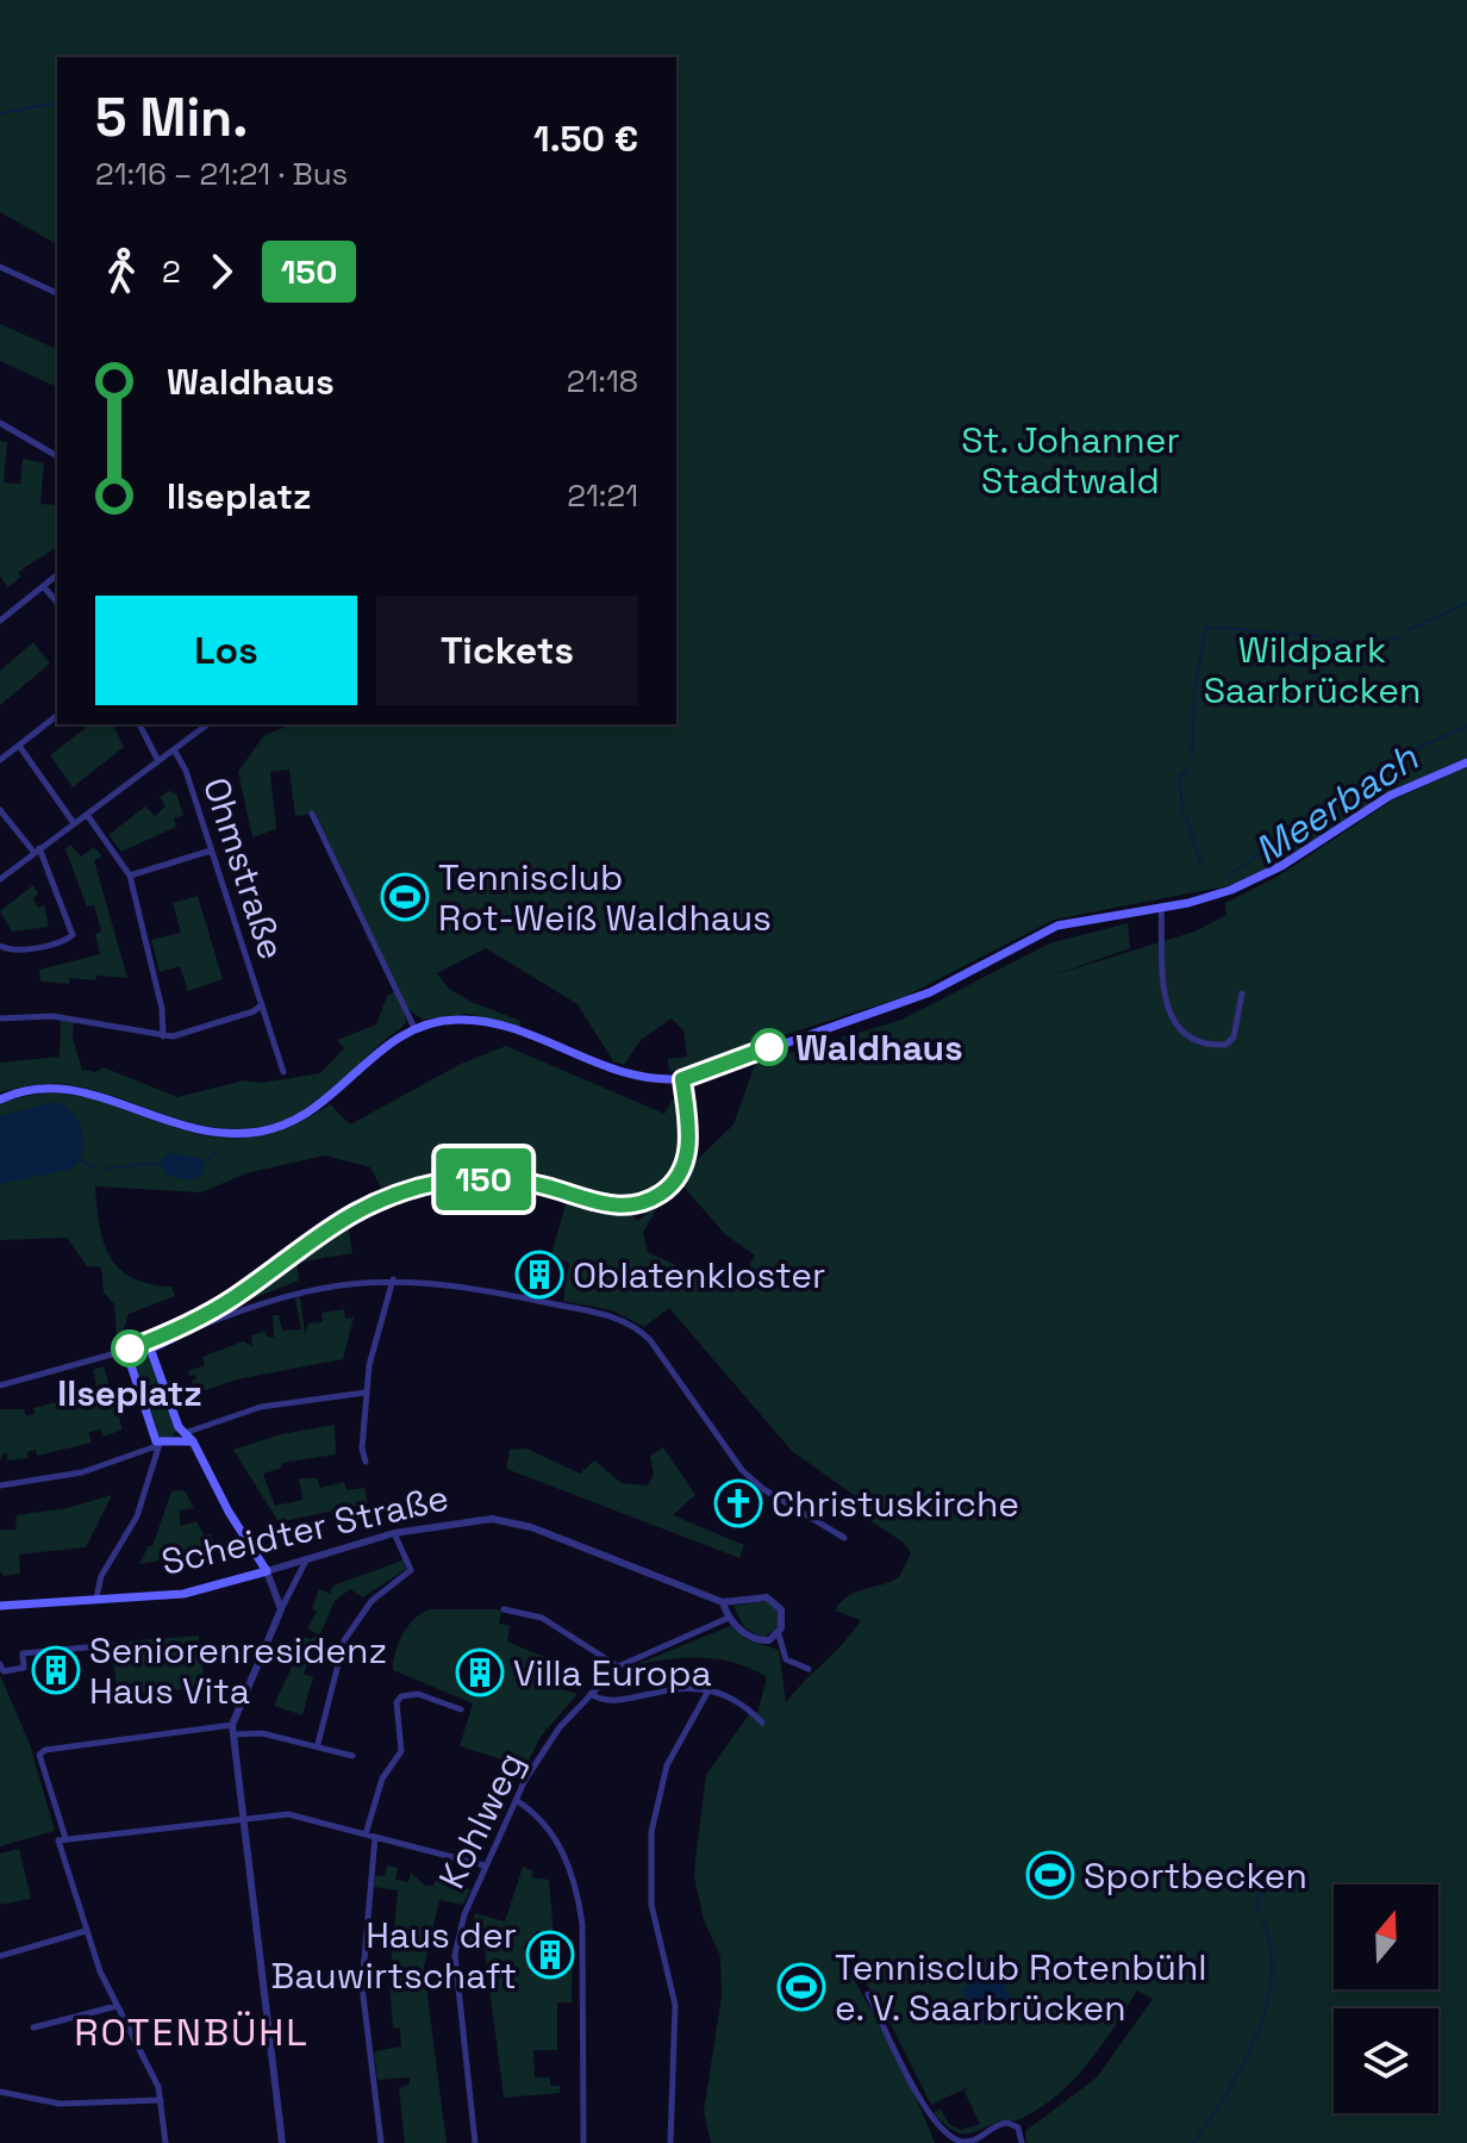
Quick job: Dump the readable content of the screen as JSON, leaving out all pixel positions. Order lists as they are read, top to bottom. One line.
{"streets":{"main road":["Scheidter Straße"],"street":["Ohmstraße","Kohlweg"]},"districts":["ROTENBÜHL"],"water":["Meerbach"],"parks":["St. Johanner Stadtwald","Wildpark Saarbrücken"],"places":{"sports":["Tennisclub Rot-Weiß Waldhaus","Sportbecken","Tennisclub Rotenbühl e. V. Saarbrücken"],"other":["Waldhaus","Ilseplatz"],"building":["Oblatenkloster","Seniorenresidenz Haus Vita","Villa Europa","Haus der Bauwirtschaft"],"church":["Christuskirche"]},"lines":["bus line 150"],"north":"top","page":{"on_map":"150","heading":["5 Min.","21:16 – 21:21 · Bus","1.50 €"],"legs":["2","150"],"list":[{"name":"Waldhaus","value":"21:18"},{"name":"Ilseplatz","value":"21:21"}],"buttons":["Los","Tickets"]}}
